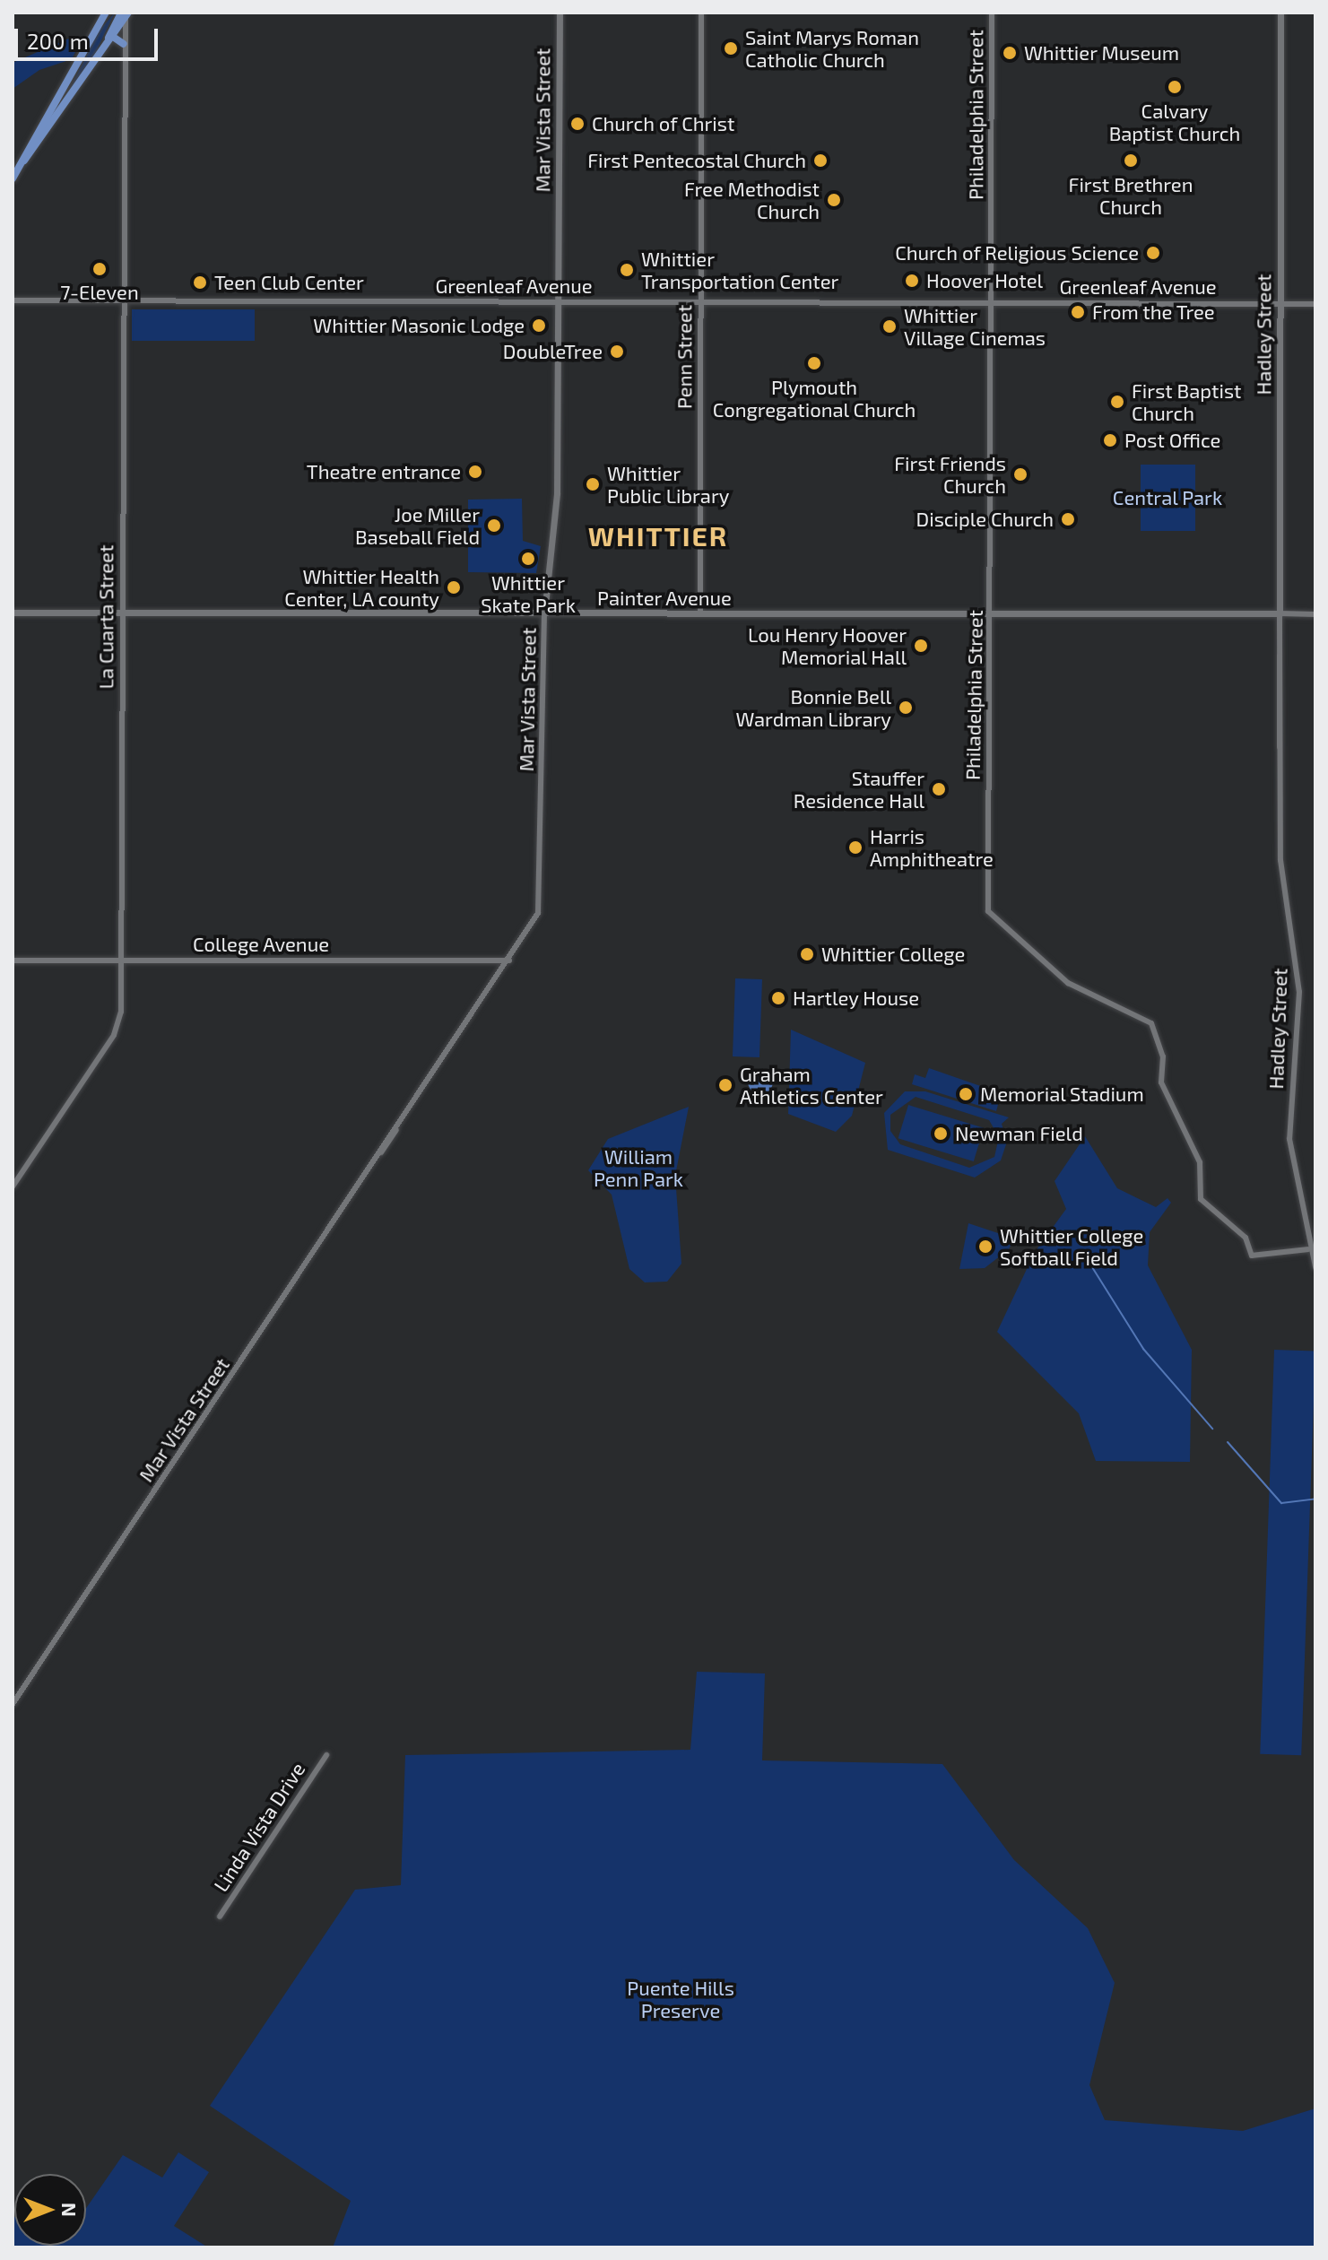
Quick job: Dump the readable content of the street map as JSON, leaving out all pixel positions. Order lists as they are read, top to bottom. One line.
{"streets":{"main road":["Mar Vista Street","Hadley Street","Painter Avenue"],"street":["Philadelphia Street","Greenleaf Avenue","Penn Street","La Cuarta Street","College Avenue","Linda Vista Drive"]},"crossings":[["Philadelphia Street","Greenleaf Avenue"],["Philadelphia Street","Hadley Street"],["Philadelphia Street","Painter Avenue"],["Mar Vista Street","Greenleaf Avenue"],["Mar Vista Street","Painter Avenue"],["Mar Vista Street","College Avenue"],["Greenleaf Avenue","Hadley Street"],["Greenleaf Avenue","Penn Street"],["Greenleaf Avenue","La Cuarta Street"],["Hadley Street","Painter Avenue"],["Penn Street","Painter Avenue"],["Painter Avenue","La Cuarta Street"],["La Cuarta Street","College Avenue"]],"districts":["WHITTIER"],"parks":["Central Park","William Penn Park","Puente Hills Preserve"],"places":["Saint Marys Roman Catholic Church","Whittier Museum","Calvary Baptist Church","Church of Christ","First Pentecostal Church","First Brethren Church","Free Methodist Church","Church of Religious Science","7-Eleven","Whittier Transportation Center","Hoover Hotel","Teen Club Center","From the Tree","Whittier Masonic Lodge","Whittier Village Cinemas","DoubleTree","Plymouth Congregational Church","First Baptist Church","Post Office","Theatre entrance","First Friends Church","Whittier Public Library","Disciple Church","Joe Miller Baseball Field","Whittier Skate Park","Whittier Health Center, LA county","Lou Henry Hoover Memorial Hall","Bonnie Bell Wardman Library","Stauffer Residence Hall","Harris Amphitheatre","Whittier College","Hartley House","Graham Athletics Center","Memorial Stadium","Newman Field","Whittier College Softball Field"],"scale_bar":"200 m","north":"right"}
